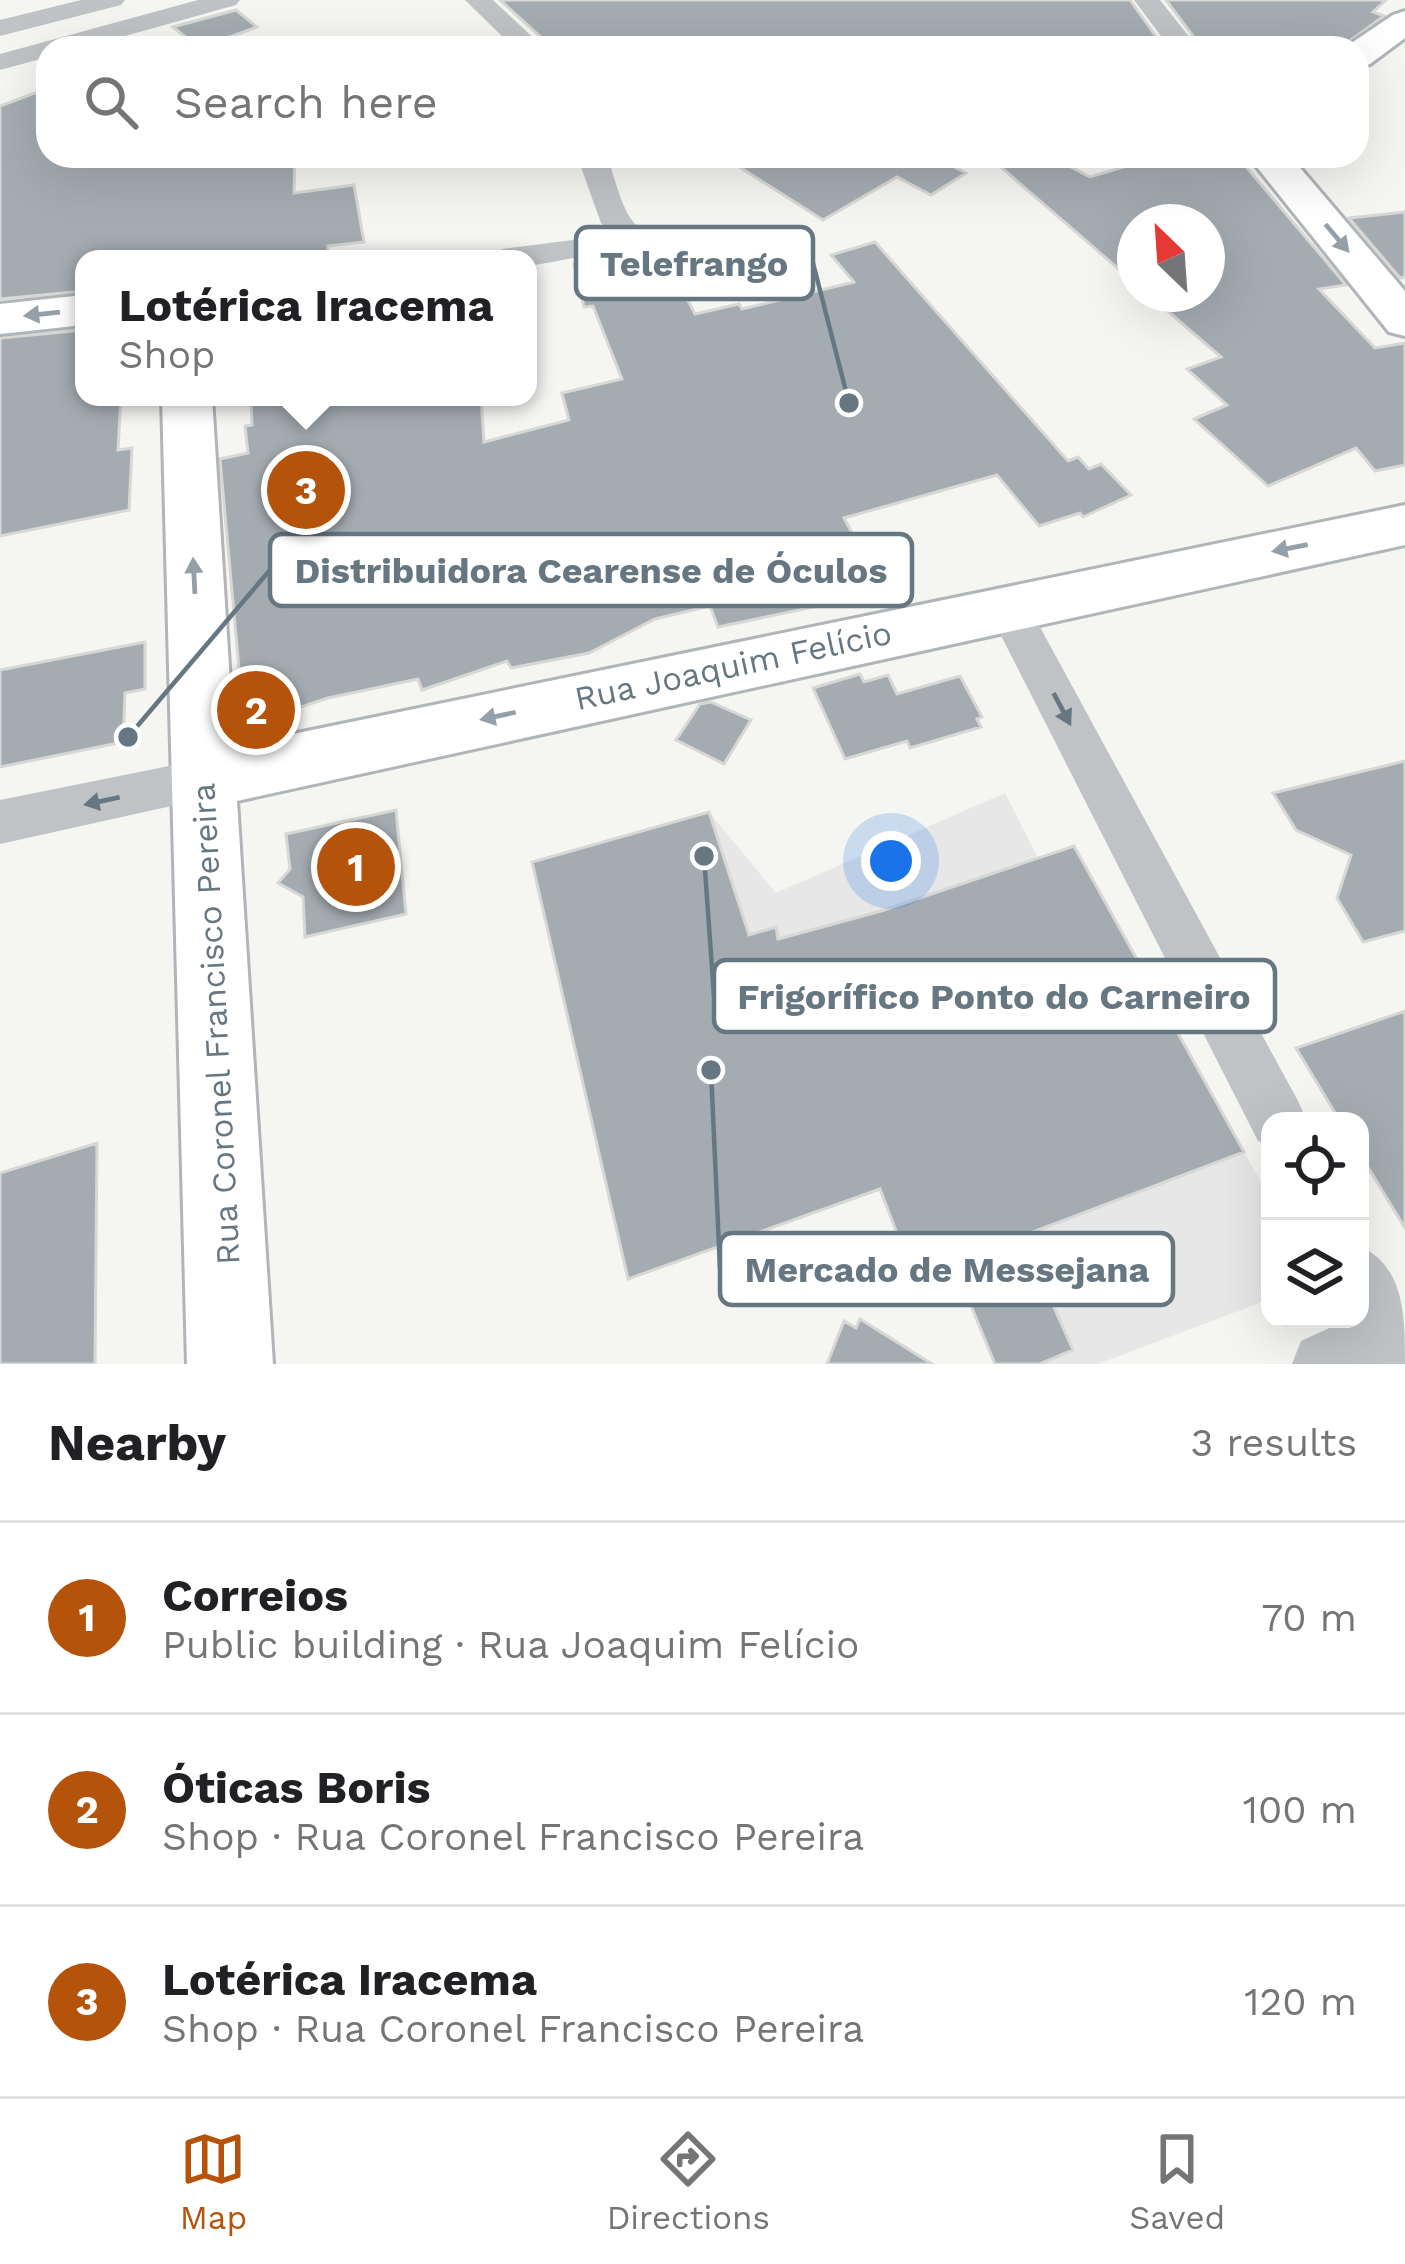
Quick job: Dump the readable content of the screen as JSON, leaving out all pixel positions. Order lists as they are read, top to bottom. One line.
{"streets":{"main road":["Rua Joaquim Felício","Rua Coronel Francisco Pereira"]},"crossings":[["Rua Joaquim Felício","Rua Coronel Francisco Pereira"]],"one_way":["Rua Joaquim Felício","Rua Coronel Francisco Pereira"],"places":["Telefrango","Distribuidora Cearense de Óculos","Frigorífico Ponto do Carneiro","Mercado de Messejana"],"north":"top left","page":{"search":"Search here","popup":["Lotérica Iracema","Shop"],"pins":["3","2","1"],"heading":["Nearby","3 results"],"list":[{"mark":"1","name":"Correios","note":"Public building · Rua Joaquim Felício","value":"70 m"},{"mark":"2","name":"Óticas Boris","note":"Shop · Rua Coronel Francisco Pereira","value":"100 m"},{"mark":"3","name":"Lotérica Iracema","note":"Shop · Rua Coronel Francisco Pereira","value":"120 m"}],"nav":["Map","Directions","Saved"]}}
